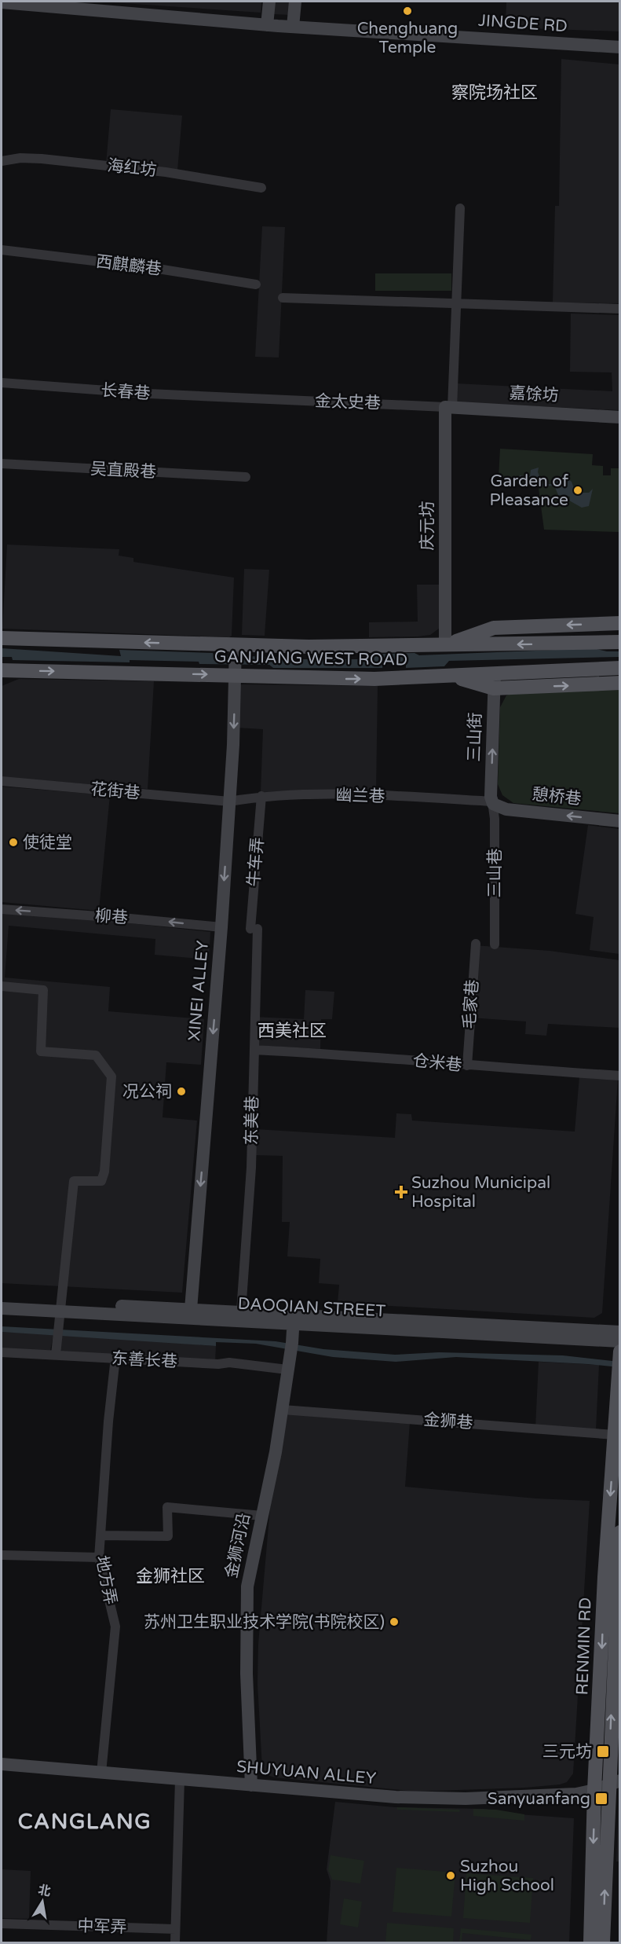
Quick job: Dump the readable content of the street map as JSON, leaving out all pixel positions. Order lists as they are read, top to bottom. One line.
{"streets":{"main road":["JINGDE RD","嘉馀坊","庆元坊","GANJIANG WEST ROAD","三山街","憩桥巷","XINEI ALLEY","DAOQIAN STREET","金狮河沿","RENMIN RD","SHUYUAN ALLEY"],"street":["海红坊","西麒麟巷","长春巷","金太史巷","吴直殿巷","花街巷","幽兰巷","牛车弄","三山巷","柳巷","毛家巷","仓米巷","东美巷","东善长巷","金狮巷","地方弄","中军弄"]},"crossings":[["长春巷","金太史巷"],["嘉馀坊","金太史巷"],["嘉馀坊","庆元坊"],["金太史巷","庆元坊"],["庆元坊","GANJIANG WEST ROAD"],["GANJIANG WEST ROAD","三山街"],["GANJIANG WEST ROAD","XINEI ALLEY"],["三山街","幽兰巷"],["三山街","憩桥巷"],["三山街","三山巷"],["花街巷","幽兰巷"],["花街巷","XINEI ALLEY"],["幽兰巷","憩桥巷"],["幽兰巷","牛车弄"],["幽兰巷","三山巷"],["幽兰巷","XINEI ALLEY"],["憩桥巷","三山巷"],["牛车弄","东美巷"],["柳巷","XINEI ALLEY"],["XINEI ALLEY","DAOQIAN STREET"],["毛家巷","仓米巷"],["仓米巷","东美巷"],["东美巷","DAOQIAN STREET"],["DAOQIAN STREET","金狮河沿"],["东善长巷","金狮河沿"],["东善长巷","地方弄"],["金狮巷","金狮河沿"],["金狮巷","RENMIN RD"],["金狮河沿","SHUYUAN ALLEY"],["地方弄","SHUYUAN ALLEY"],["RENMIN RD","SHUYUAN ALLEY"]],"one_way":["三山街","憩桥巷","柳巷","XINEI ALLEY"],"districts":["察院场社区","西美社区","金狮社区","CANGLANG"],"places":{"other":["Chenghuang Temple","Garden of Pleasance","使徒堂","况公祠","苏州卫生职业技术学院(书院校区)","Suzhou High School"],"health":["Suzhou Municipal Hospital"],"transit":["三元坊","Sanyuanfang"]},"north":"top"}
